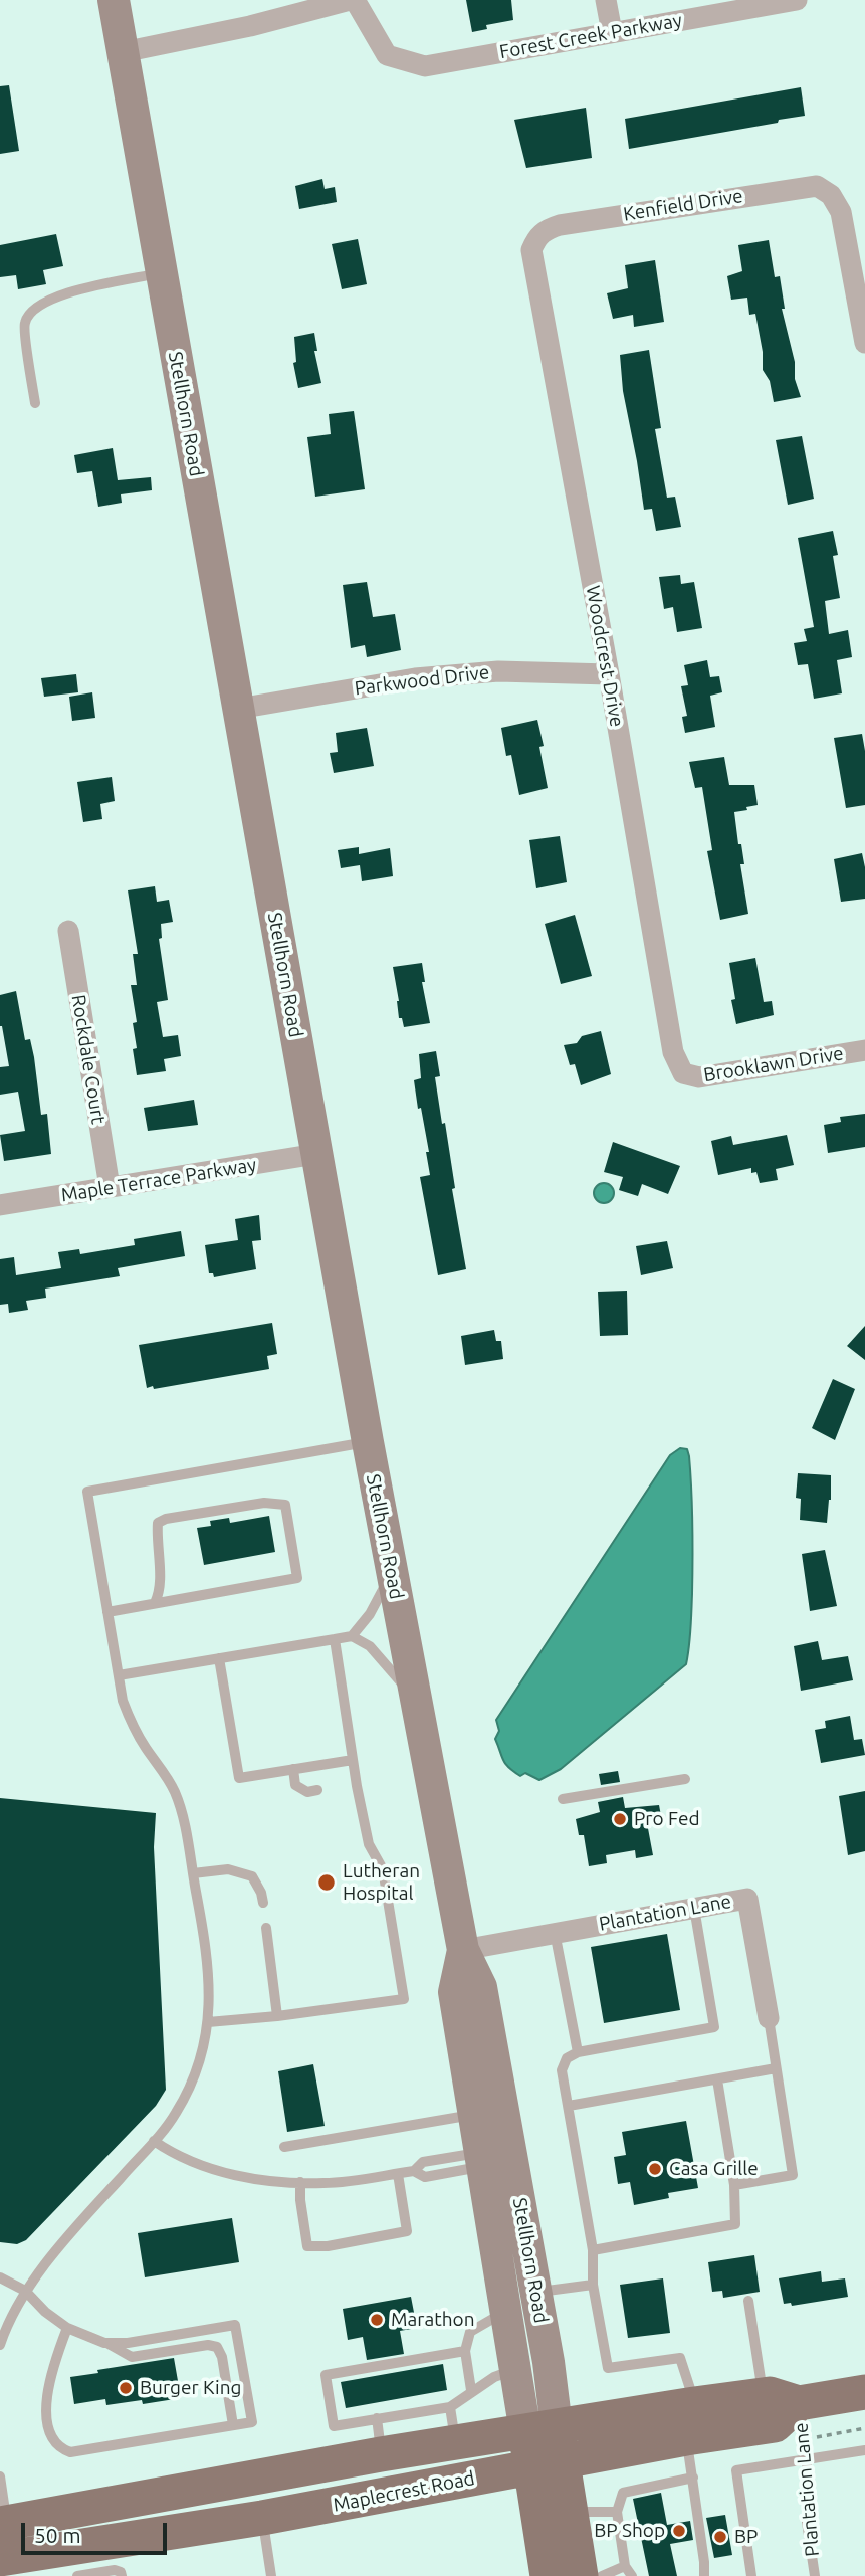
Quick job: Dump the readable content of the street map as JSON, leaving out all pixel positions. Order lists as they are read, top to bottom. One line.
{"streets":{"main road":["Stellhorn Road","Maplecrest Road"],"street":["Forest Creek Parkway","Kenfield Drive","Woodcrest Drive","Parkwood Drive","Rockdale Court","Brooklawn Drive","Maple Terrace Parkway","Plantation Lane"]},"crossings":[["Kenfield Drive","Woodcrest Drive"],["Stellhorn Road","Parkwood Drive"],["Stellhorn Road","Maple Terrace Parkway"],["Stellhorn Road","Plantation Lane"],["Stellhorn Road","Maplecrest Road"],["Woodcrest Drive","Parkwood Drive"],["Woodcrest Drive","Brooklawn Drive"],["Rockdale Court","Maple Terrace Parkway"],["Plantation Lane","Maplecrest Road"]],"places":["Pro Fed","Lutheran Hospital","Casa Grille","Marathon","Burger King","BP Shop","BP"],"scale_bar":"50 m"}
